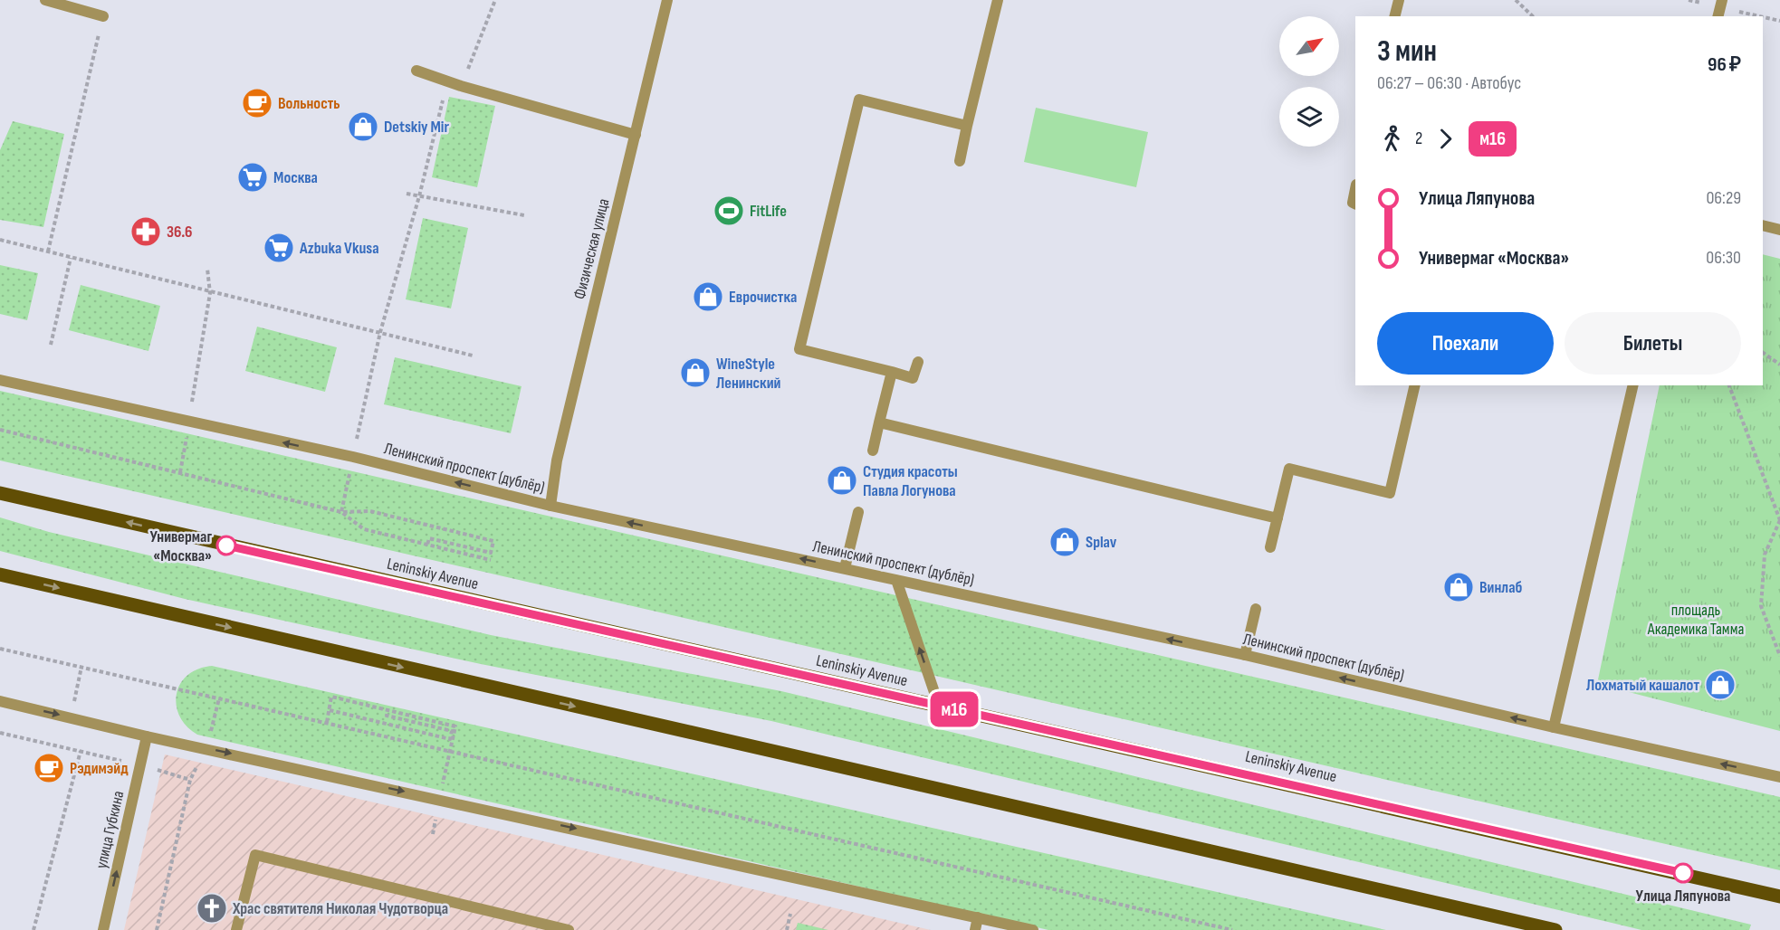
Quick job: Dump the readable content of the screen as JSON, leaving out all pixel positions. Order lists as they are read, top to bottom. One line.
{"streets":{"main road":["Leninskiy Avenue"],"street":["Физическая улица","Ленинский проспект (дублёр)","улица Губкина"]},"crossings":[["Физическая улица","Ленинский проспект (дублёр)"]],"one_way":["Ленинский проспект (дублёр)","улица Губкина"],"parks":["площадь Академика Тамма"],"places":{"cafe":["Вольность","Рэдимэйд"],"shop":["Detskiy Mir","Еврочистка","WineStyle Ленинский","Студия красоты Павла Логунова","Splav","Винлаб","Лохматый кашалот"],"supermarket":["Москва","Azbuka Vkusa"],"sports":["FitLife"],"pharmacy":["36.6"],"other":["Универмаг «Москва»","Улица Ляпунова"],"church":["Храс святителя Николая Чудотворца"]},"lines":["bus line м16"],"north":"top right","page":{"on_map":"м16","heading":["3 мин","06:27 – 06:30 · Автобус","96 ₽"],"legs":["2","м16"],"list":[{"name":"Улица Ляпунова","value":"06:29"},{"name":"Универмаг «Москва»","value":"06:30"}],"buttons":["Поехали","Билеты"]}}
